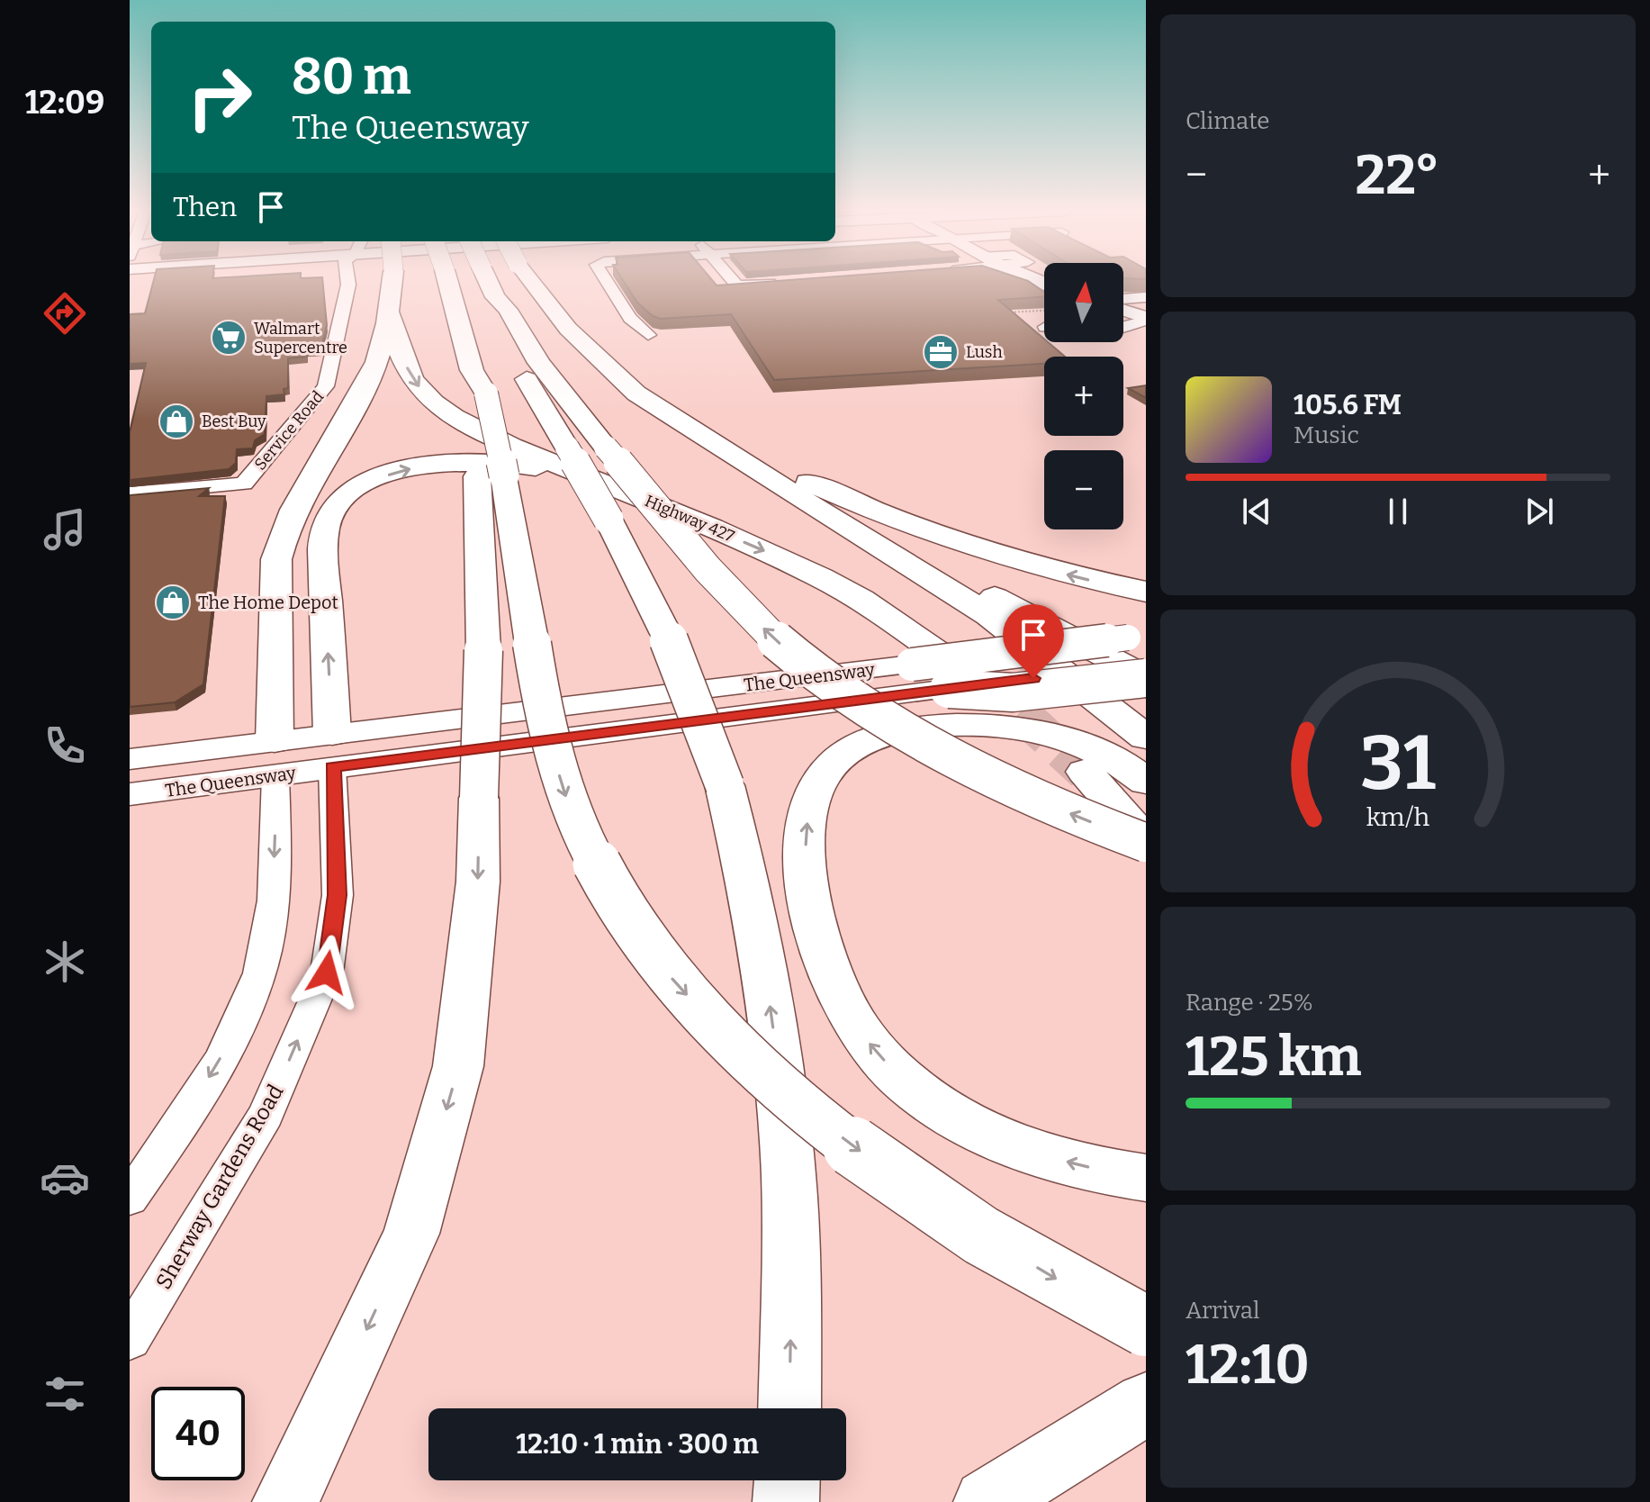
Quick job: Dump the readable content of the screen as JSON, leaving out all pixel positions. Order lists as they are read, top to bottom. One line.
{"streets":{"highway":["Highway 427"],"main road":["The Queensway","Sherway Gardens Road"],"street":["Service Road"]},"crossings":[["The Queensway","Sherway Gardens Road"]],"one_way":["Sherway Gardens Road"],"places":{"supermarket":["Walmart Supercentre"],"office":["Lush"],"shop":["Best Buy","The Home Depot"]},"north":"top","page":{"tabs":"12:09","tile":["Climate",["Range · 25%","125 km"],["Arrival","12:10"]],"turn":["80 m","The Queensway"],"heat":["−","22°","+"],"then":"Then","map_buttons":["+","−"],"song":["105.6 FM","Music"],"limit":"40","trip":"12:10 · 1 min · 300 m","gauge":["31","km/h"]}}
